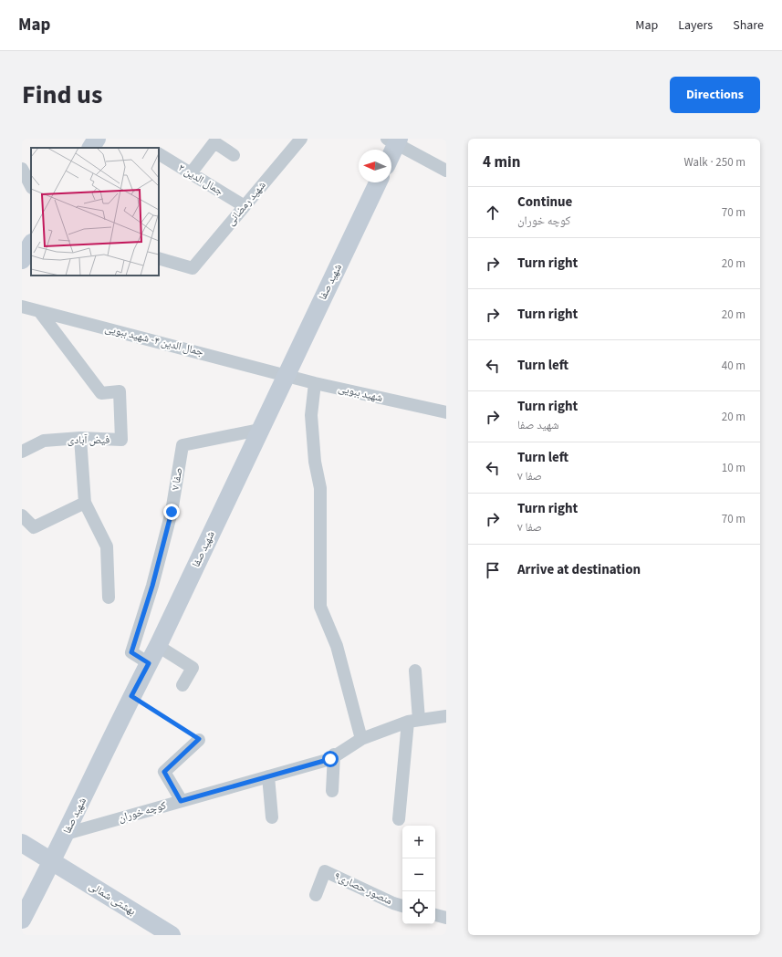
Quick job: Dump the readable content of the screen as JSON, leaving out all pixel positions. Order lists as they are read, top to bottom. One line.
{"streets":{"street":["جمال الدین ۲","شهید رمضانی","شهید صفا","جمال الدین ۴- شهید ببویی","شهید ببویی","فیض آبادی","صفا ۷","کوچه خوران","منصور حصاری۹","بهشتی شمالی"]},"crossings":[["جمال الدین ۲","شهید رمضانی"],["شهید صفا","جمال الدین ۴- شهید ببویی"],["شهید صفا","شهید ببویی"],["شهید صفا","صفا ۷"],["شهید صفا","کوچه خوران"],["شهید صفا","بهشتی شمالی"],["جمال الدین ۴- شهید ببویی","شهید ببویی"],["جمال الدین ۴- شهید ببویی","فیض آبادی"]],"north":"left","page":{"header":"Map","nav":["Map","Layers","Share"],"title":"Find us","buttons":"Directions","heading":["4 min","Walk · 250 m"],"list":[["Continue","کوچه خوران","70 m"],["Turn right","20 m"],["Turn right","20 m"],["Turn left","40 m"],["Turn right","شهید صفا","20 m"],["Turn left","صفا ۷","10 m"],["Turn right","صفا ۷","70 m"],"Arrive at destination"],"map_buttons":["+","−"]}}
